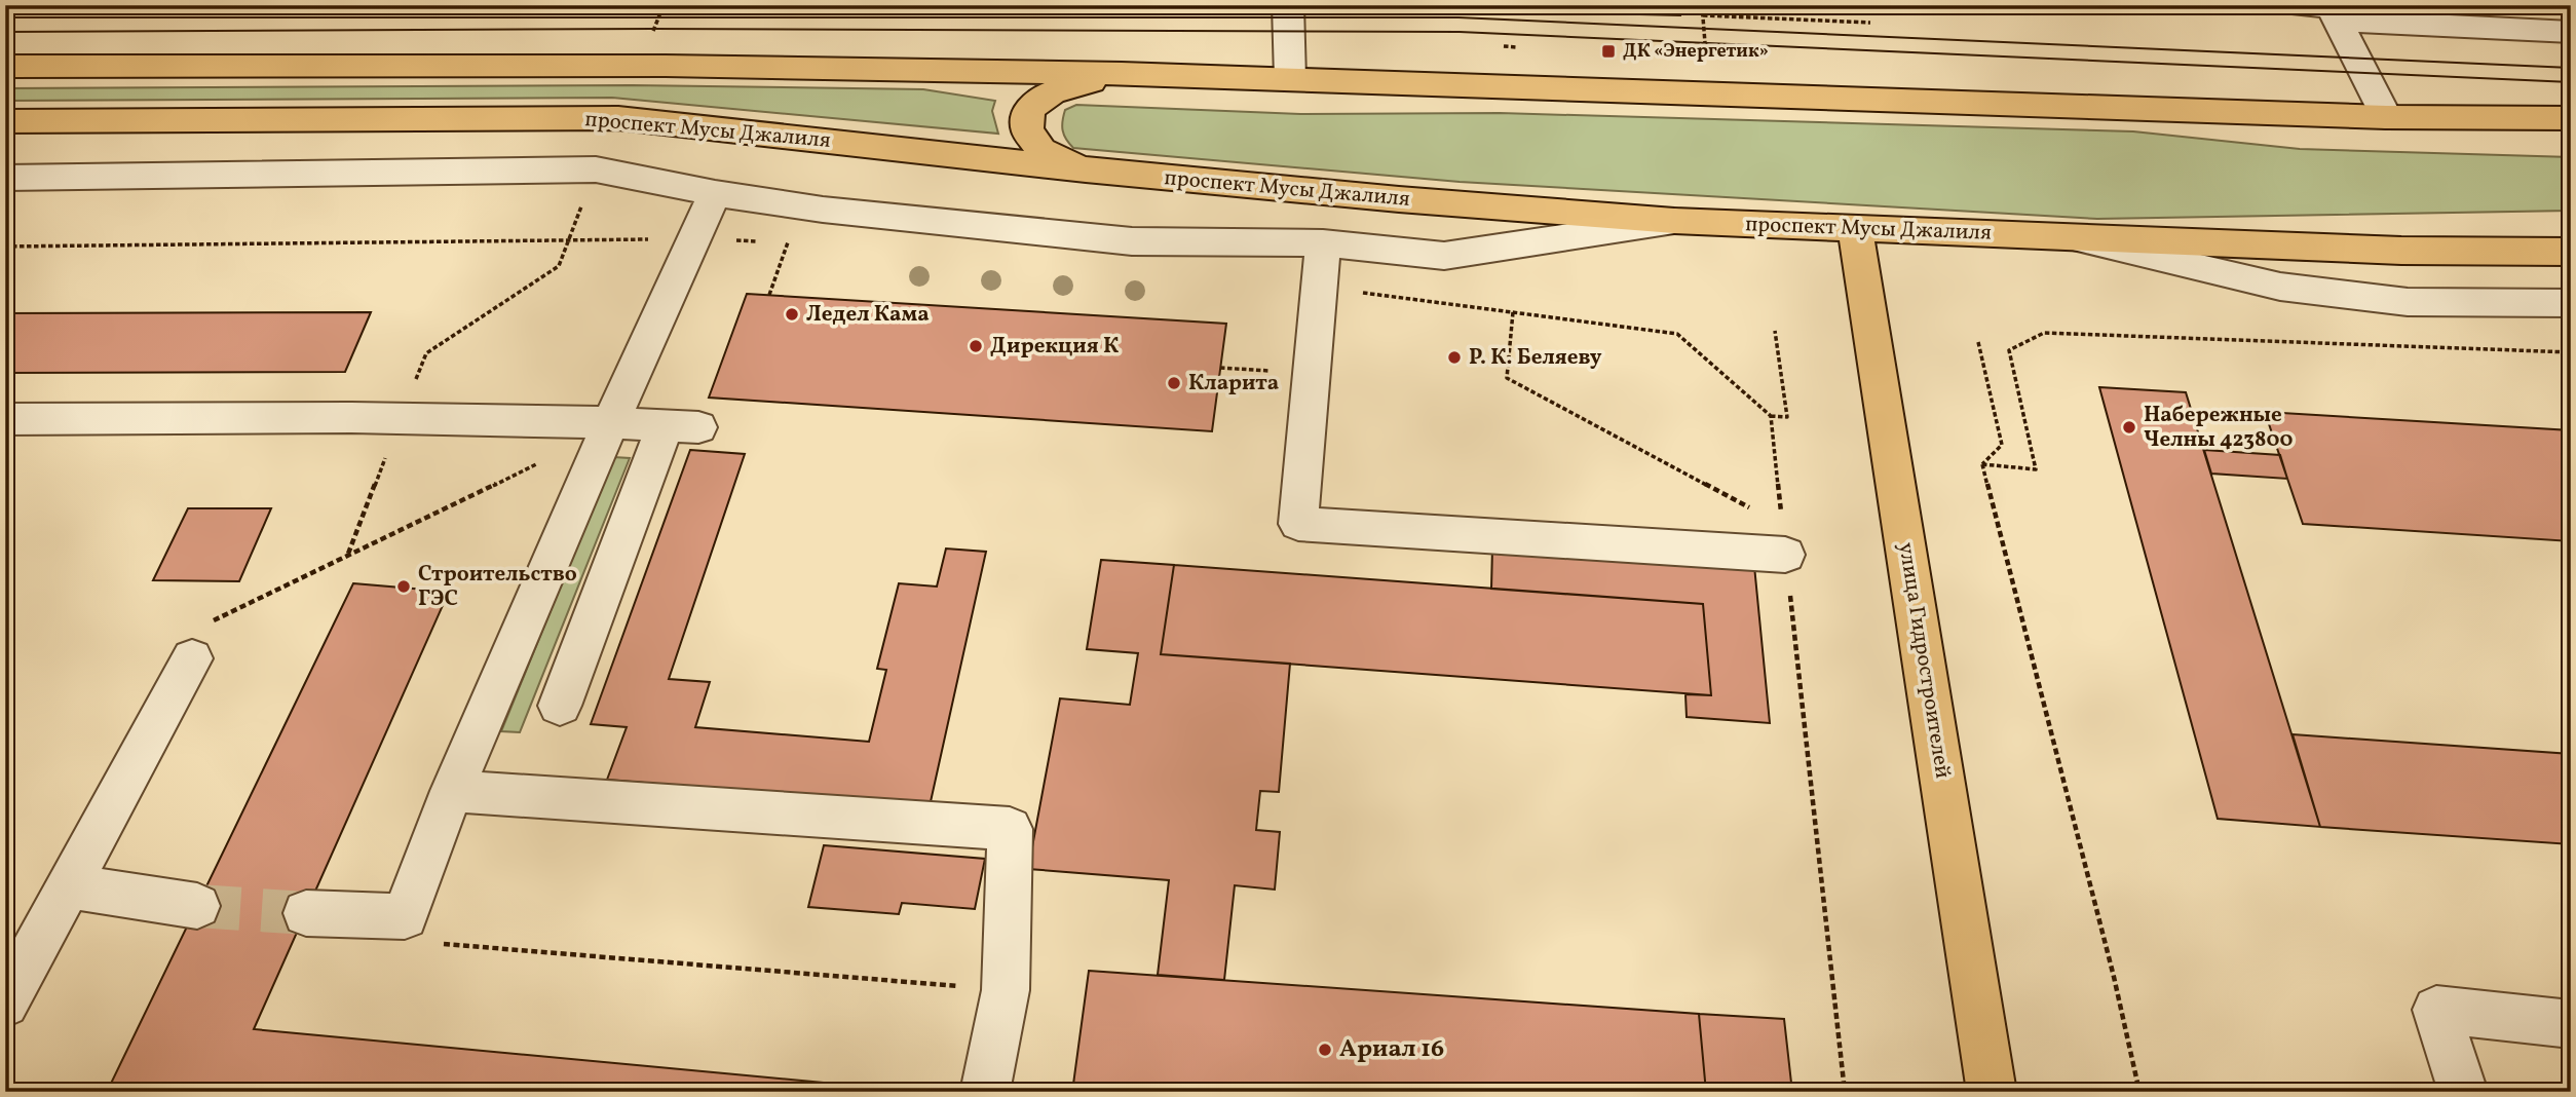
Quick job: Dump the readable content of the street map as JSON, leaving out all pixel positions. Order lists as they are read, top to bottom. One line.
{"streets":{"main road":["проспект Мусы Джалиля","улица Гидростроителей"]},"crossings":[["проспект Мусы Джалиля","улица Гидростроителей"]],"places":{"transit":["ДК «Энергетик»"],"other":["Ледел Кама","Дирекция К","Р. К. Беляеву","Кларита","Набережные Челны 423800","Строительство ГЭС","Ариал 16"]}}
